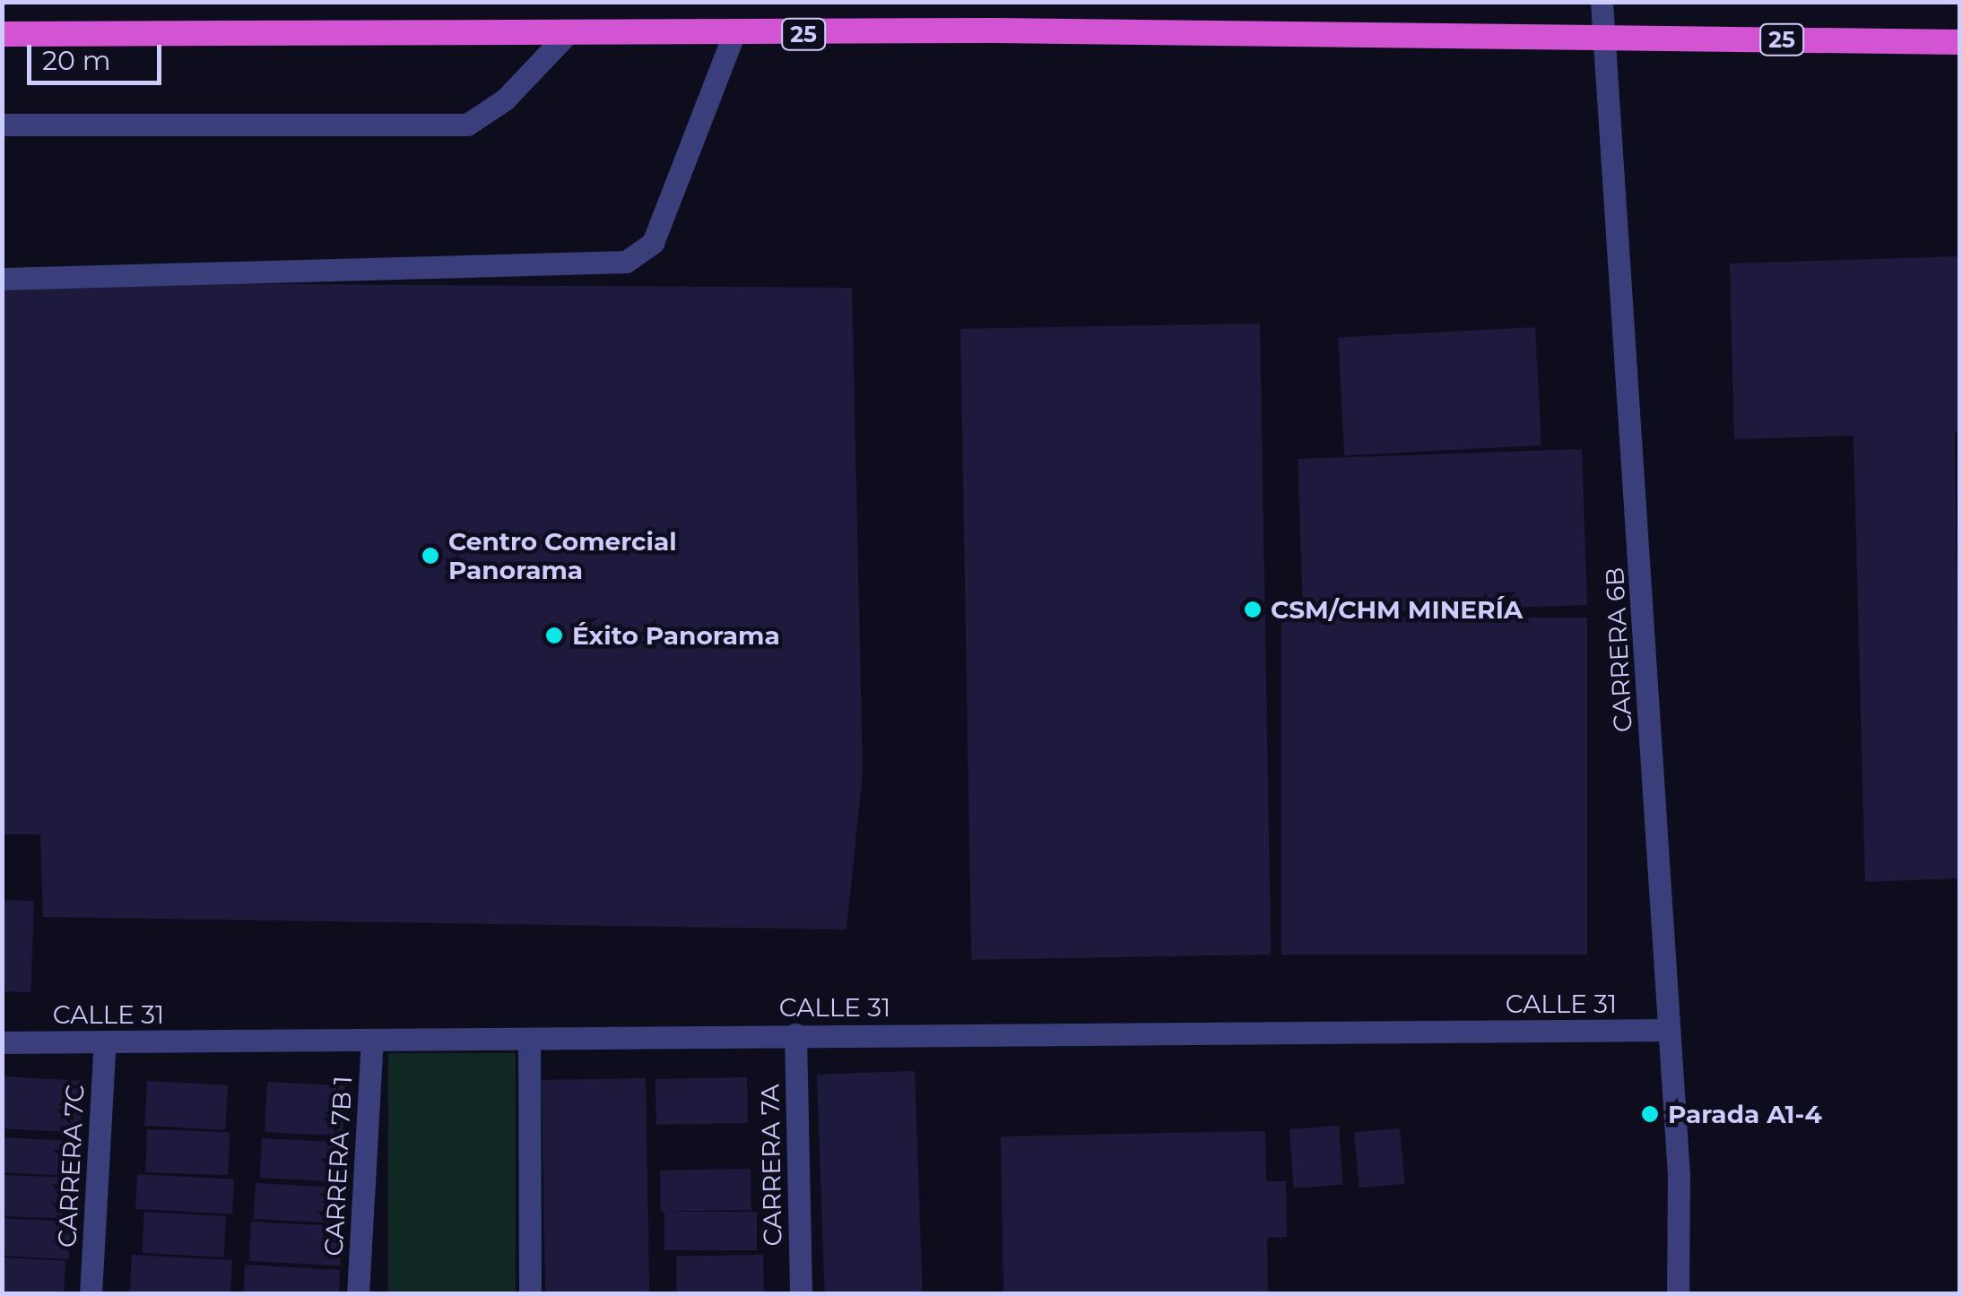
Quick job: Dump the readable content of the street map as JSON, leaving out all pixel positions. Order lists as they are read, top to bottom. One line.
{"streets":{"highway":["25"],"street":["CARRERA 6B","CALLE 31","CARRERA 7A","CARRERA 7C","CARRERA 7B 1"]},"crossings":[["25","CARRERA 6B"],["CARRERA 6B","CALLE 31"],["CALLE 31","CARRERA 7A"],["CALLE 31","CARRERA 7C"],["CALLE 31","CARRERA 7B 1"]],"places":["Centro Comercial Panorama","CSM/CHM MINERÍA","Éxito Panorama","Parada A1-4"],"scale_bar":"20 m"}
